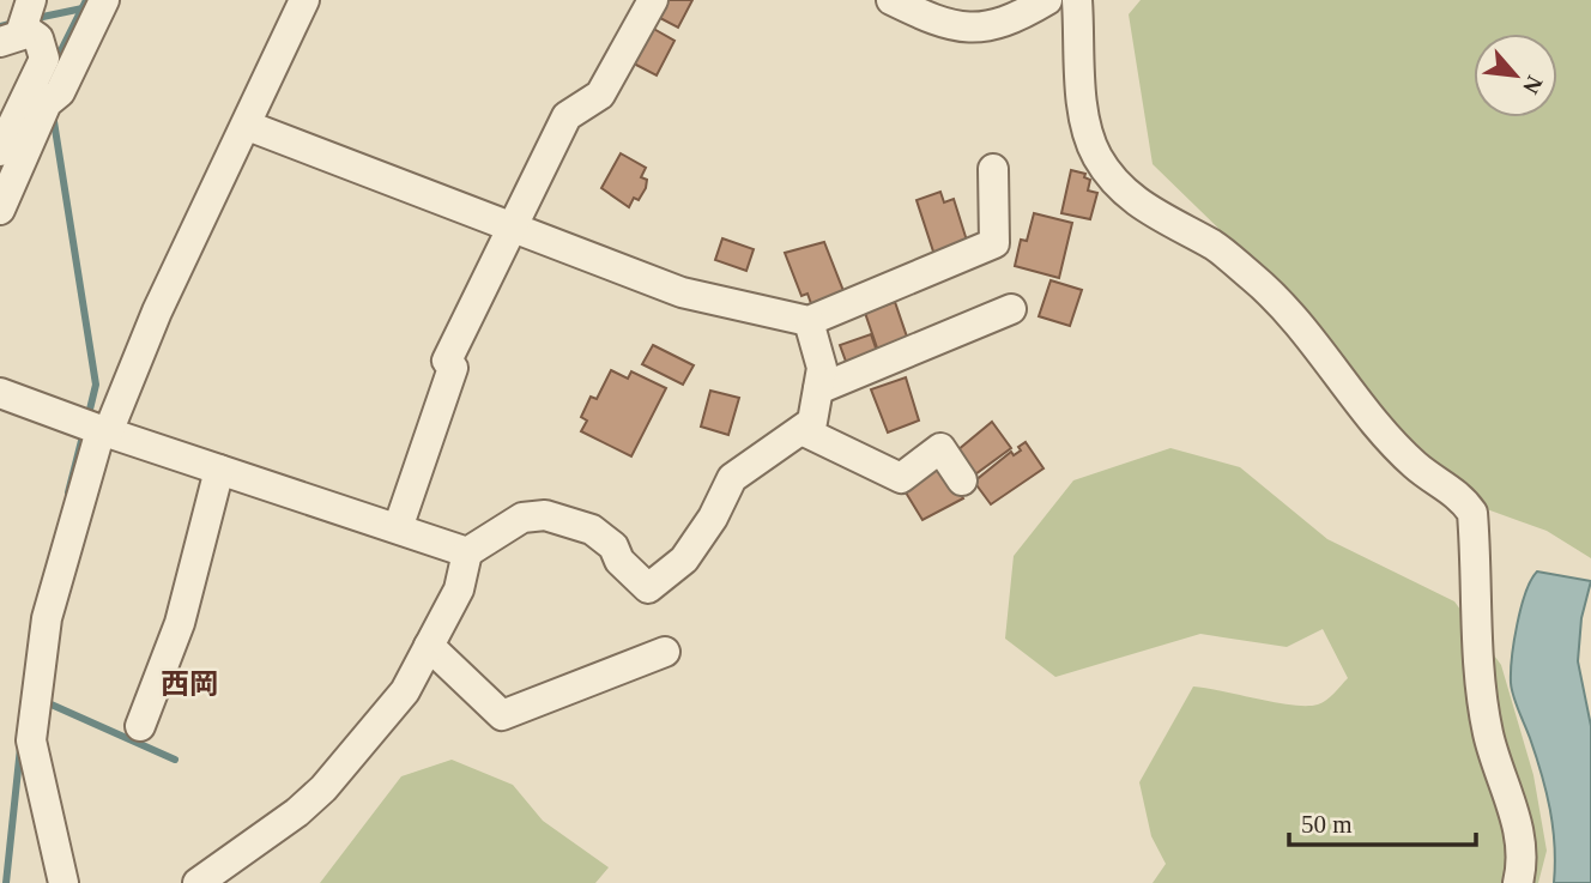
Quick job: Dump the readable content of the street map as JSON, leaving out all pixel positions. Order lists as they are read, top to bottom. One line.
{"districts":["西岡"],"scale_bar":"50 m","north":"bottom right"}
